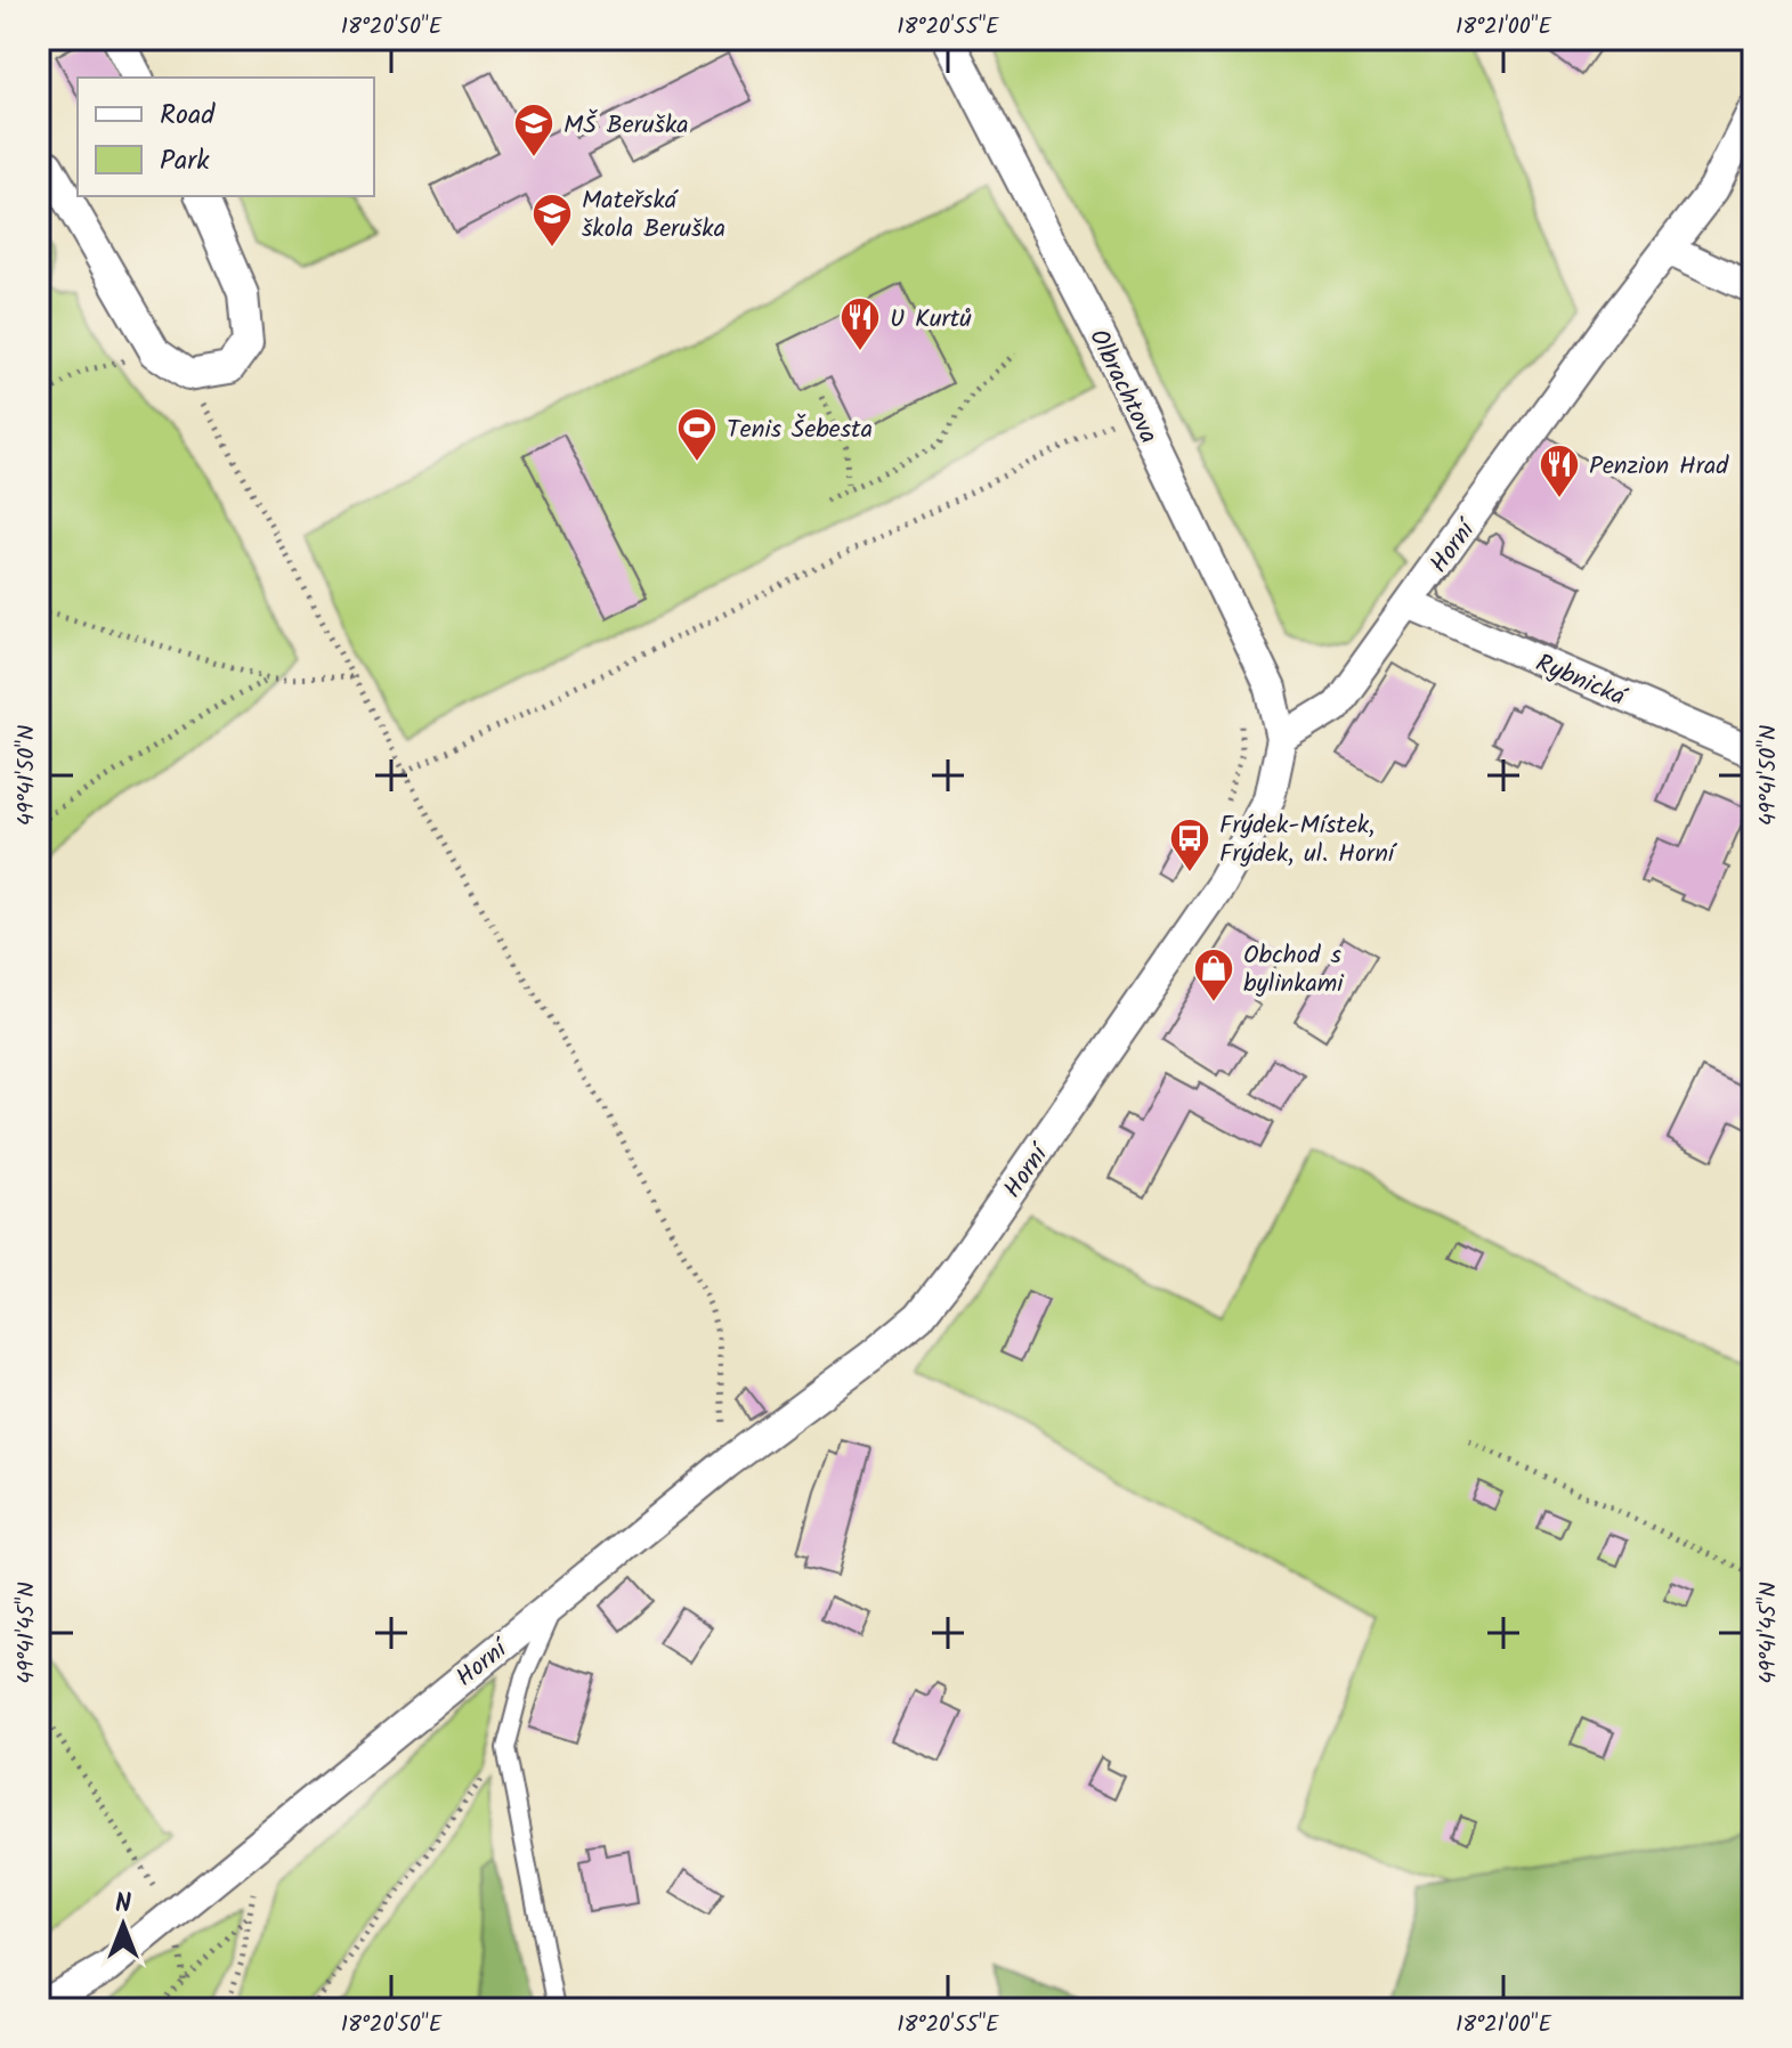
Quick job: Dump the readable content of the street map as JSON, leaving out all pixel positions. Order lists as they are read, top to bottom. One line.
{"streets":{"street":["Olbrachtova","Horní","Rybnická"]},"crossings":[["Olbrachtova","Horní"],["Horní","Rybnická"]],"places":{"school or university":["MŠ Beruška","Mateřská škola Beruška"],"restaurant":["U Kurtů","Penzion Hrad"],"sports":["Tenis Šebesta"],"bus stop":["Frýdek-Místek, Frýdek, ul. Horní"],"shop":["Obchod s bylinkami"]},"legend":["Road","Park"],"north":"top","coordinates":["18°20'50\"E","18°20'55\"E","18°21'00\"E","49°41'50\"N","49°41'45\"N"]}
